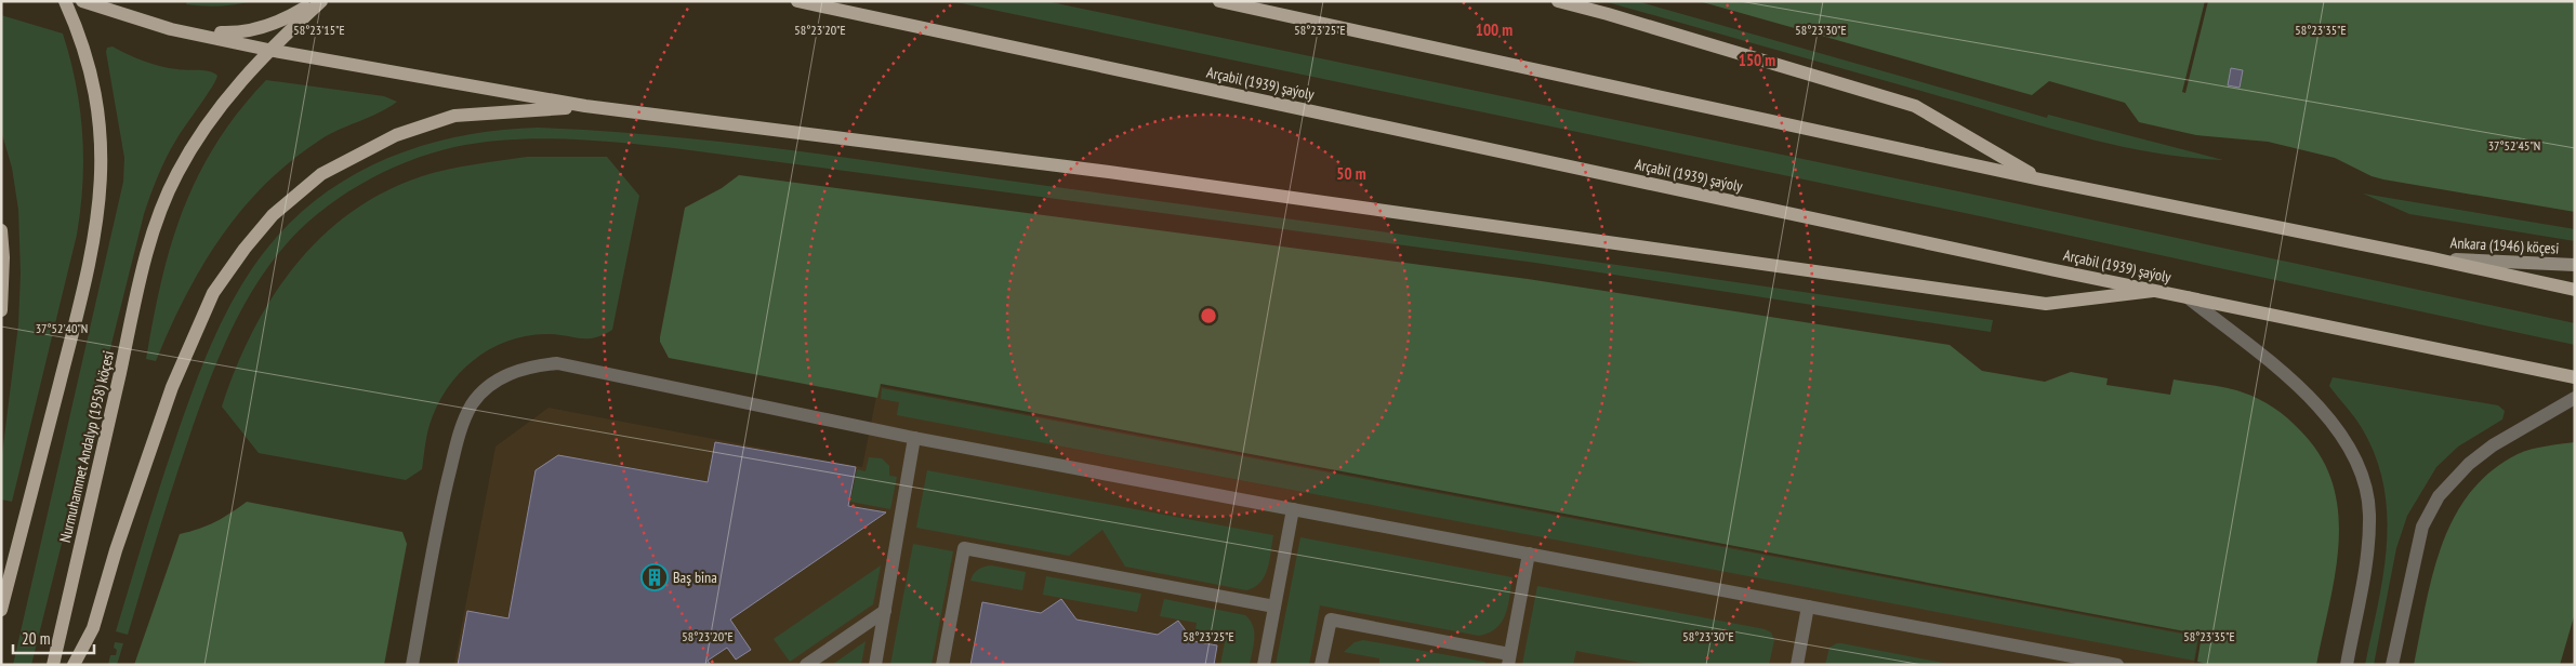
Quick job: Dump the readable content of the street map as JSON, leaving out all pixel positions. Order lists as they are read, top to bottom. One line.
{"streets":{"main road":["Arçabil (1939) şaýoly","Ankara (1946) köçesi","Nurmuhammet Andalyp (1958) köçesi"]},"places":{"building":["Baş bina"]},"scale_bar":"20 m","coordinates":["58°23'15\"E","58°23'20\"E","58°23'25\"E","58°23'30\"E","58°23'35\"E","37°52'45\"N","37°52'40\"N"],"rings":["100 m","150 m","50 m"]}
